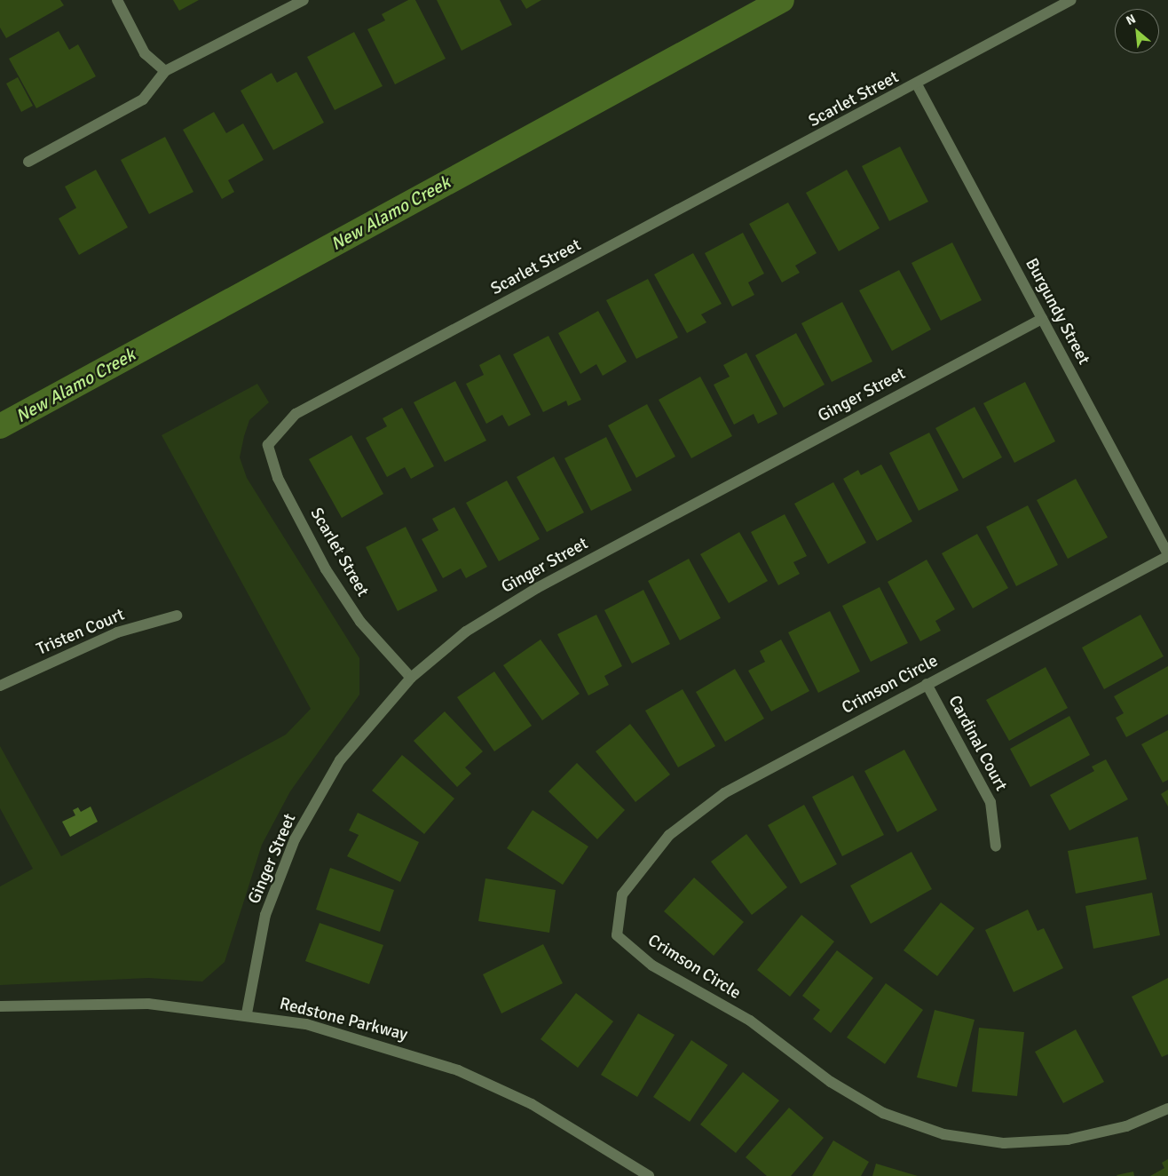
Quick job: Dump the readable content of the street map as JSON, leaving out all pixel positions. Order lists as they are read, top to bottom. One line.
{"streets":{"street":["Scarlet Street","Burgundy Street","Ginger Street","Tristen Court","Crimson Circle","Cardinal Court","Redstone Parkway"]},"crossings":[["Scarlet Street","Burgundy Street"],["Scarlet Street","Ginger Street"],["Burgundy Street","Ginger Street"],["Burgundy Street","Crimson Circle"],["Ginger Street","Redstone Parkway"],["Crimson Circle","Cardinal Court"]],"water":["New Alamo Creek"],"north":"top left"}
